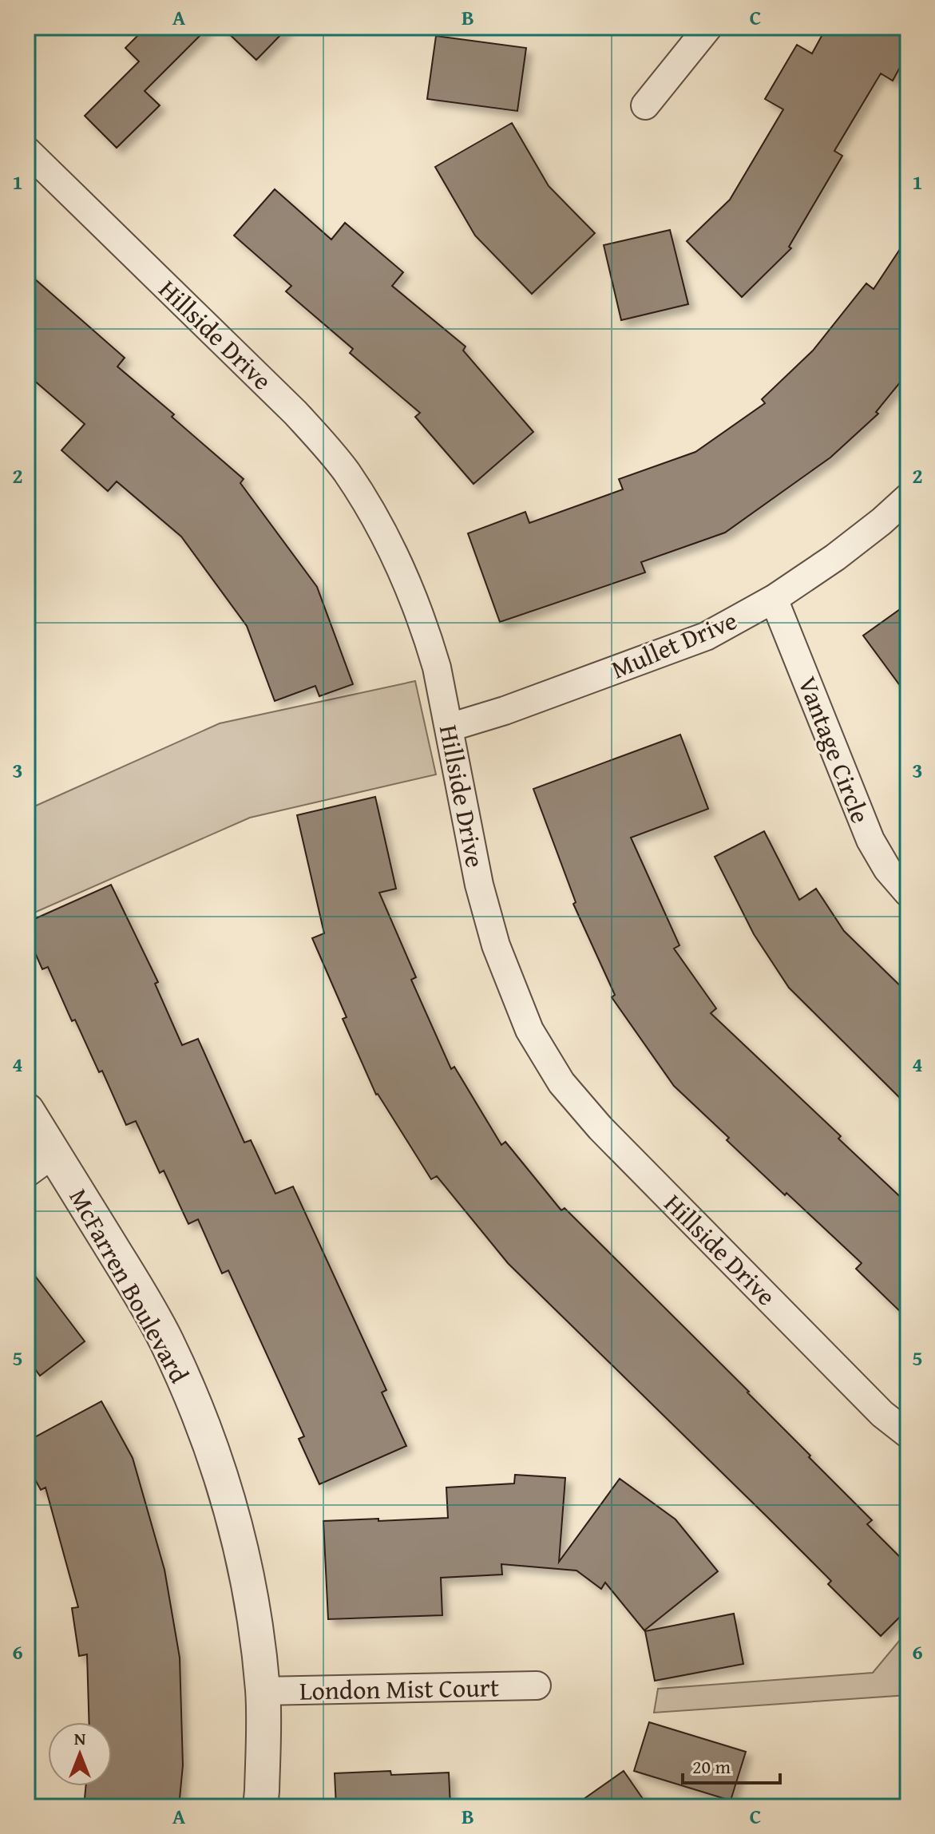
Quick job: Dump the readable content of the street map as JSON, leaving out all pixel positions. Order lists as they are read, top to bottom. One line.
{"streets":{"street":["Hillside Drive","Mullet Drive","Vantage Circle","McFarren Boulevard","London Mist Court"]},"crossings":[["Hillside Drive","Mullet Drive"],["Mullet Drive","Vantage Circle"],["McFarren Boulevard","London Mist Court"]],"scale_bar":"20 m","north":"top","grid":{"columns":["A","B","C"],"rows":["1","2","3","4","5","6"]}}
